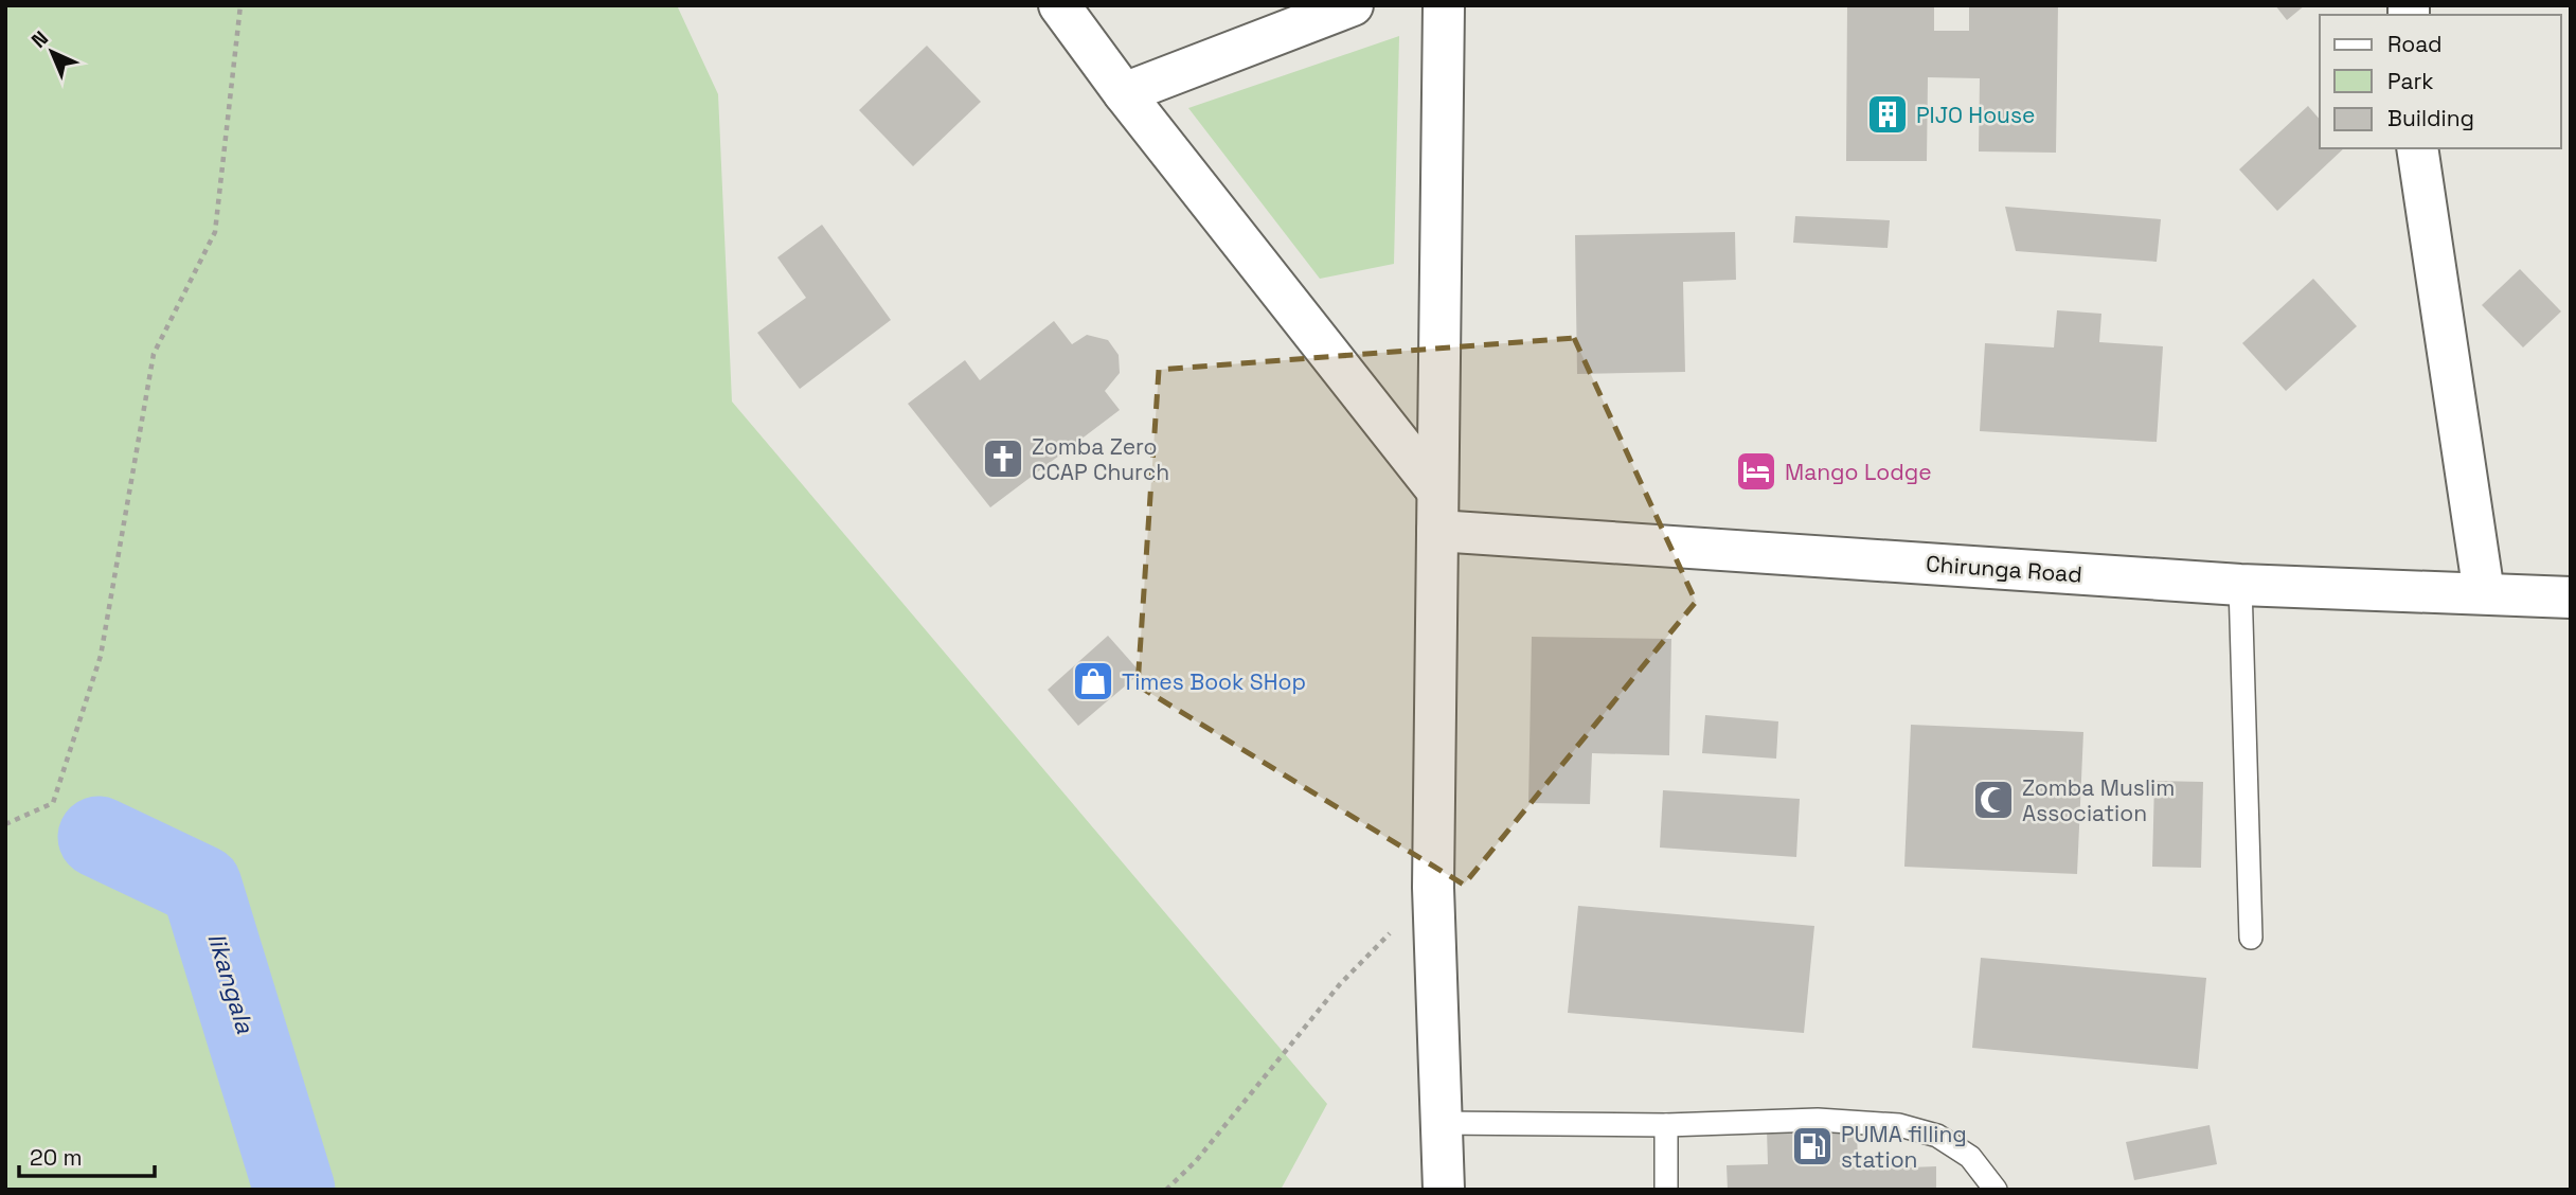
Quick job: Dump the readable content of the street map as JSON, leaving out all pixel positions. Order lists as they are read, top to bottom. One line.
{"streets":{"main road":["Chirunga Road"]},"water":["likangala"],"places":{"building":["PIJO House"],"church":["Zomba Zero CCAP Church"],"hotel":["Mango Lodge"],"shop":["Times Book SHop"],"mosque":["Zomba Muslim Association"],"fuel station":["PUMA filling station"]},"legend":["Road","Park","Building"],"scale_bar":"20 m","north":"top left"}
